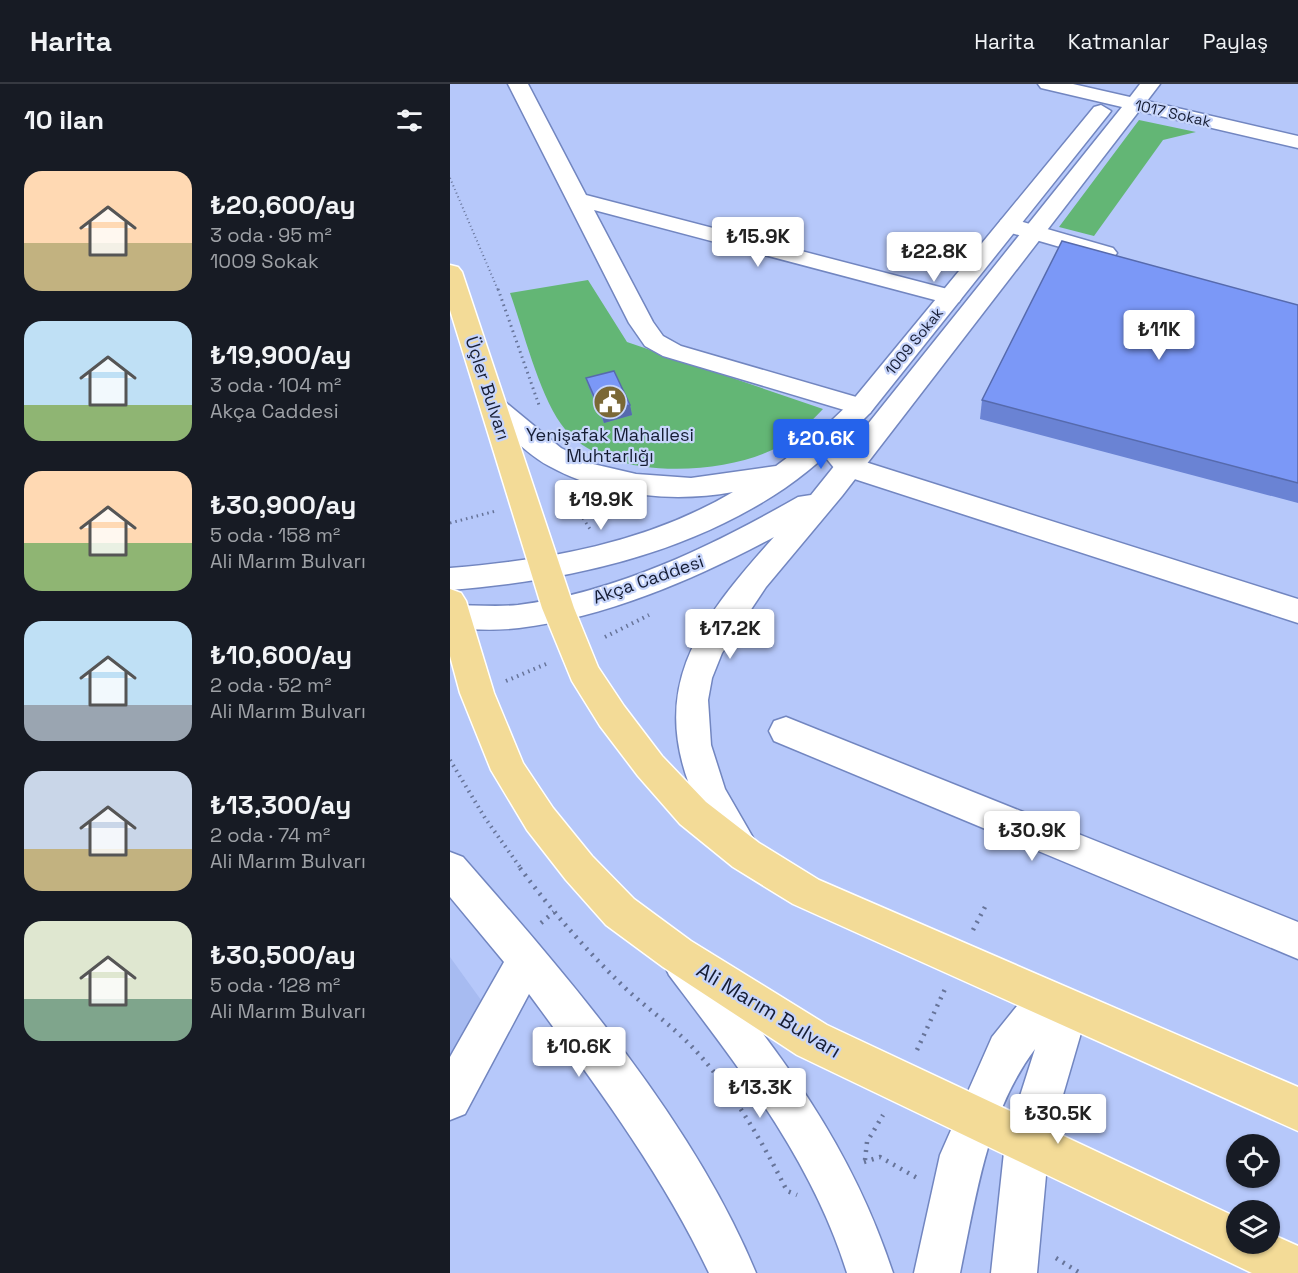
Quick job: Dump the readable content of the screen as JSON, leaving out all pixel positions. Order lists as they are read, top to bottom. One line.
{"streets":{"main road":["Üçler Bulvarı","Ali Marım Bulvarı"],"street":["1017 Sokak","1009 Sokak","Akça Caddesi"]},"crossings":[["1017 Sokak","1009 Sokak"],["1009 Sokak","Üçler Bulvarı"],["1009 Sokak","Akça Caddesi"],["Üçler Bulvarı","Akça Caddesi"],["Akça Caddesi","Ali Marım Bulvarı"]],"places":{"public building":["Yenişafak Mahallesi Muhtarlığı"]},"page":{"header":"Harita","nav":["Harita","Katmanlar","Paylaş"],"heading":"10 ilan","list":[{"name":"₺20,600/ay","note":"3 oda · 95 m² · 1009 Sokak"},{"name":"₺19,900/ay","note":"3 oda · 104 m² · Akça Caddesi"},{"name":"₺30,900/ay","note":"5 oda · 158 m² · Ali Marım Bulvarı"},{"name":"₺10,600/ay","note":"2 oda · 52 m² · Ali Marım Bulvarı"},{"name":"₺13,300/ay","note":"2 oda · 74 m² · Ali Marım Bulvarı"},{"name":"₺30,500/ay","note":"5 oda · 128 m² · Ali Marım Bulvarı"}],"price":["₺15.9K","₺22.8K","₺11K","₺20.6K","₺19.9K","₺17.2K","₺30.9K","₺10.6K","₺13.3K","₺30.5K"]}}
